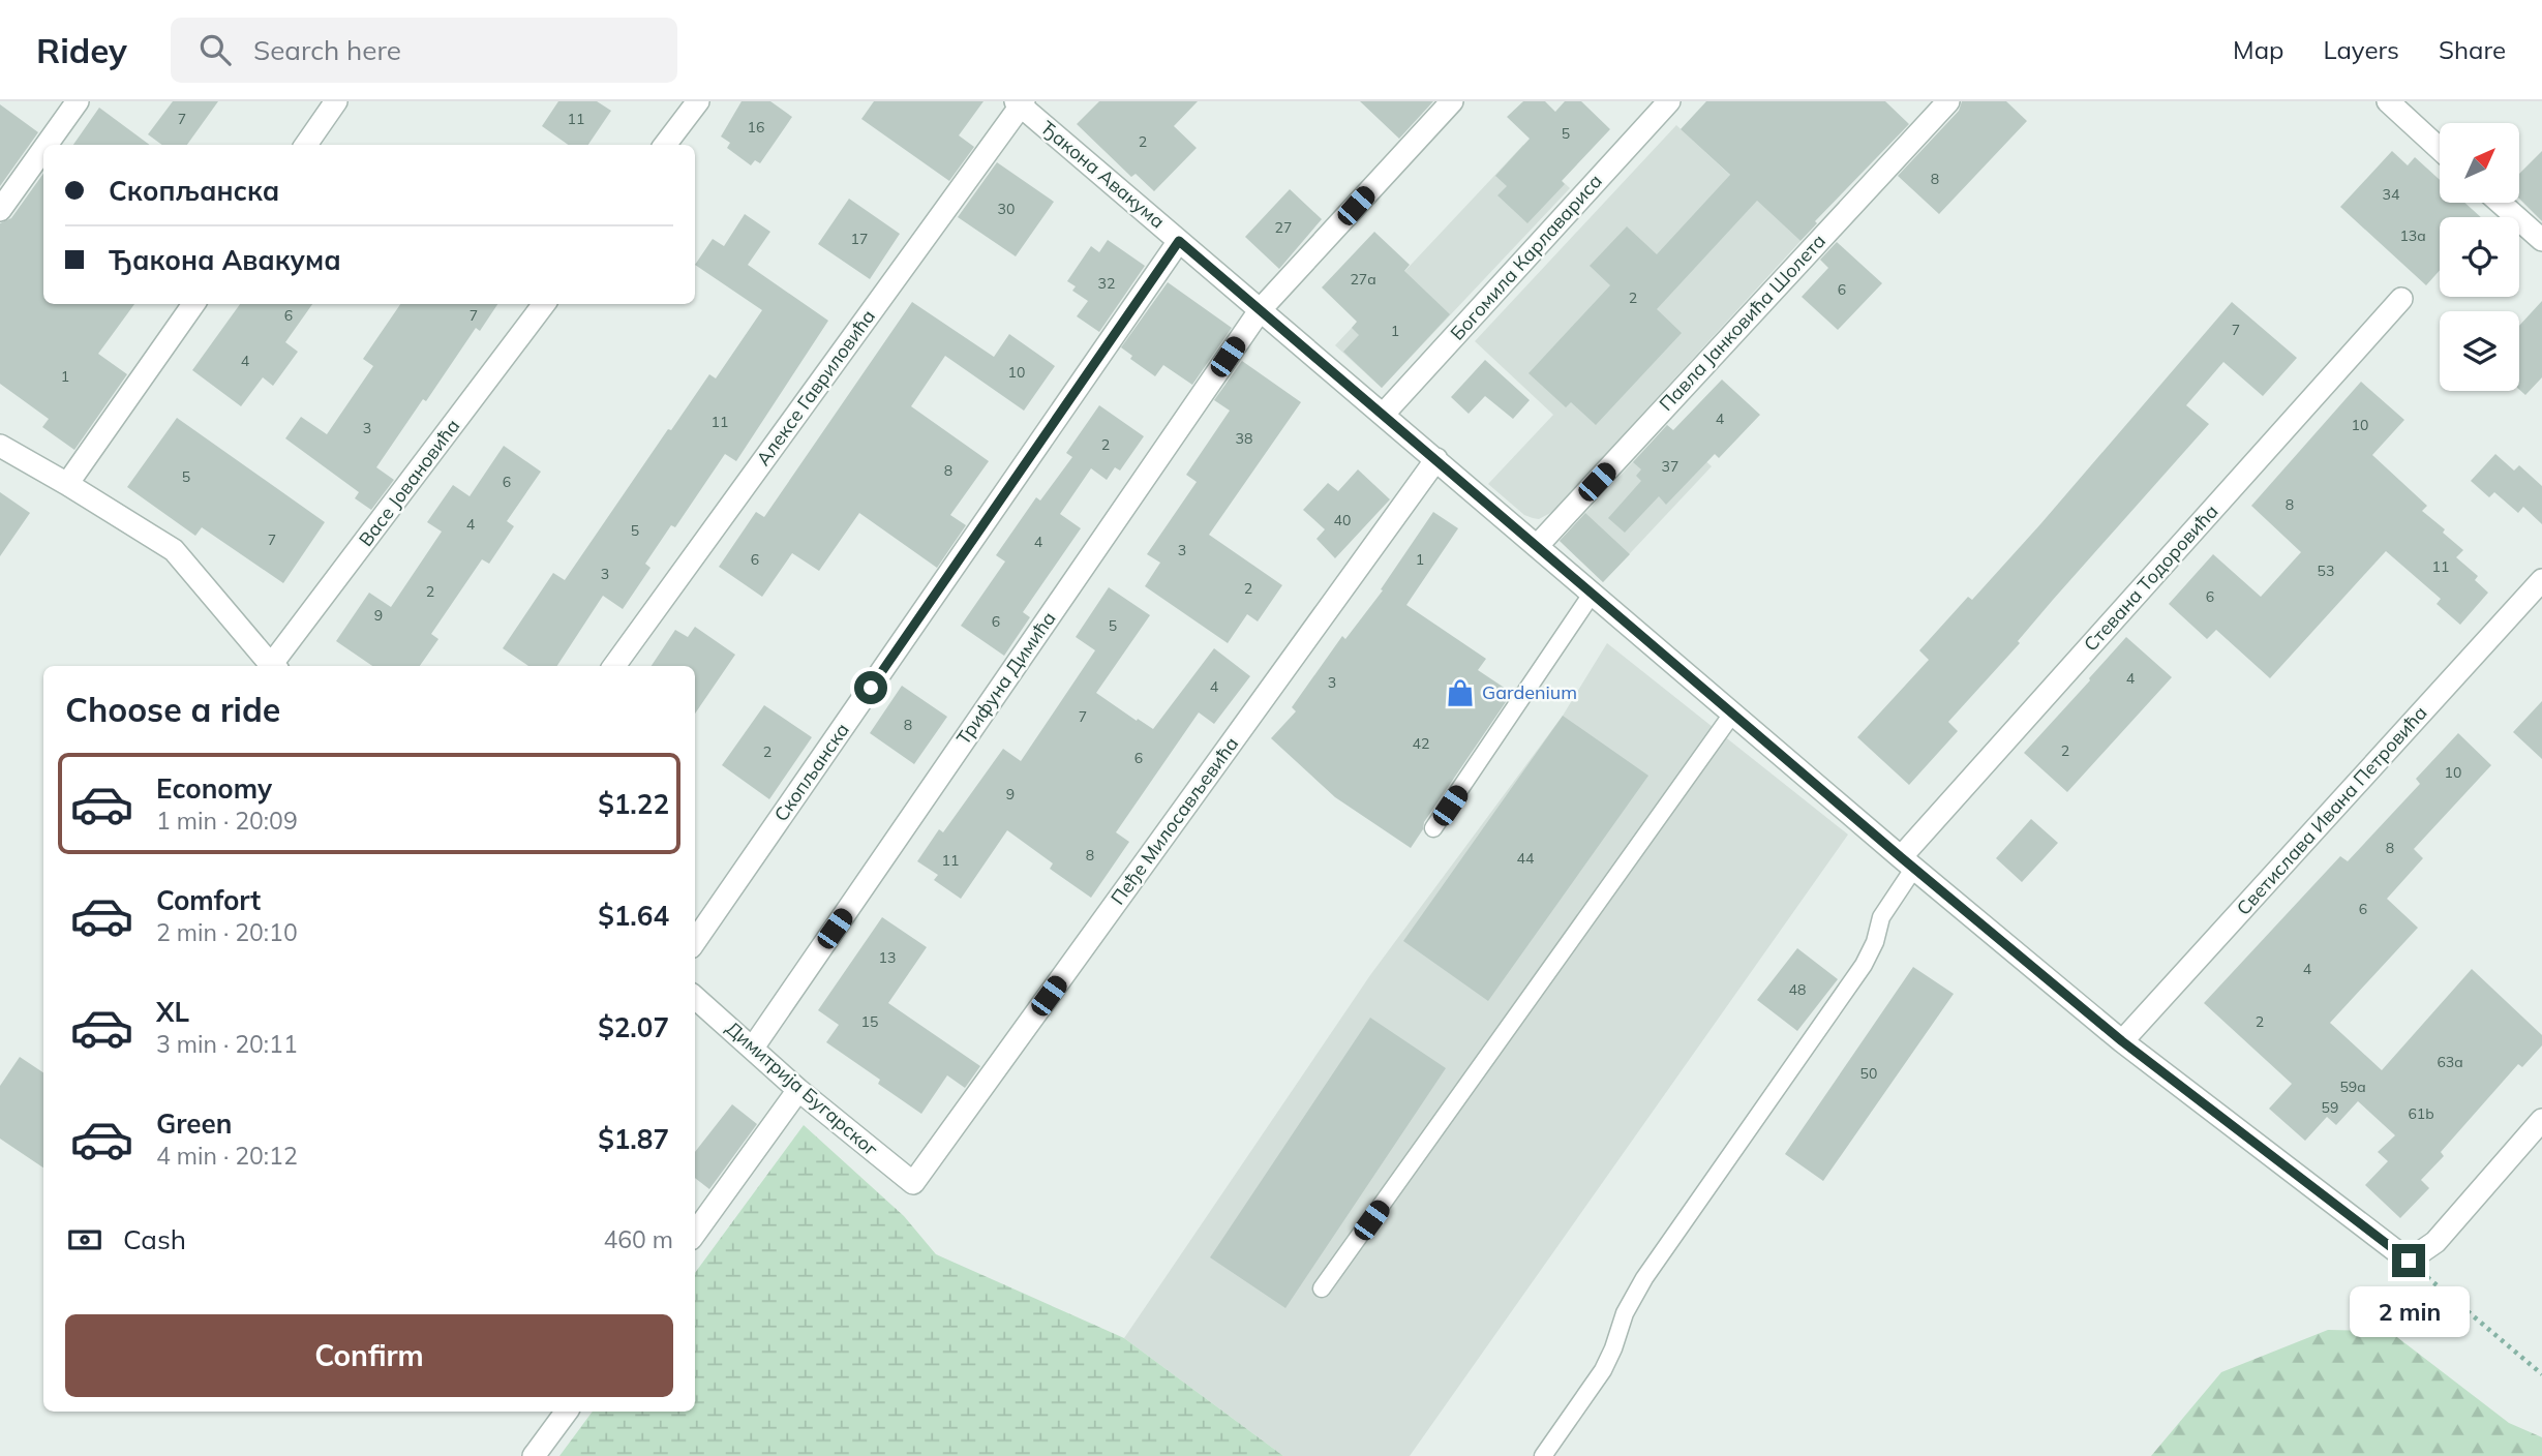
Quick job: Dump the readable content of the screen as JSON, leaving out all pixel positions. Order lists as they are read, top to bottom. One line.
{"streets":{"street":["Ђакона Авакума","Богомила Карлавариса","Павла Јанковића Шолета","Алексе Гавриловића","Васе Јовановића","Стевана Тодоровића","Трифуна Димића","Скопљанска","Светислава Ивана Петровића","Пеђе Милосављевића","Димитрија Бугарског"]},"crossings":[["Ђакона Авакума","Богомила Карлавариса"],["Ђакона Авакума","Павла Јанковића Шолета"],["Ђакона Авакума","Алексе Гавриловића"],["Ђакона Авакума","Стевана Тодоровића"],["Ђакона Авакума","Трифуна Димића"],["Ђакона Авакума","Скопљанска"],["Ђакона Авакума","Светислава Ивана Петровића"],["Ђакона Авакума","Пеђе Милосављевића"],["Трифуна Димића","Димитрија Бугарског"],["Пеђе Милосављевића","Димитрија Бугарског"]],"places":{"shop":["Gardenium"]},"house_numbers":["7","11","16","5","2","8","34","30","27","13a","17","27a","32","6","2","6","7","7","1","4","10","1","4","11","10","3","38","2","37","8","5","6","8","40","4","5","7","4","3","6","1","11","53","3","2","2","6","9","6","5","4","3","4","7","8","42","2","2","6","10","9","8","8","44","11","6","13","4","48","15","2","63a","50","59a","59","61b"],"north":"top right","page":{"header":"Ridey","search":"Search here","nav":["Map","Layers","Share"],"banner":["Скопљанска","Ђакона Авакума"],"heading":"Choose a ride","list":[{"name":"Economy","note":"1 min · 20:09","value":"$1.22"},{"name":"Comfort","note":"2 min · 20:10","value":"$1.64"},{"name":"XL","note":"3 min · 20:11","value":"$2.07"},{"name":"Green","note":"4 min · 20:12","value":"$1.87"}],"pay":["Cash","460 m"],"bubble":"2 min","buttons":"Confirm"}}
